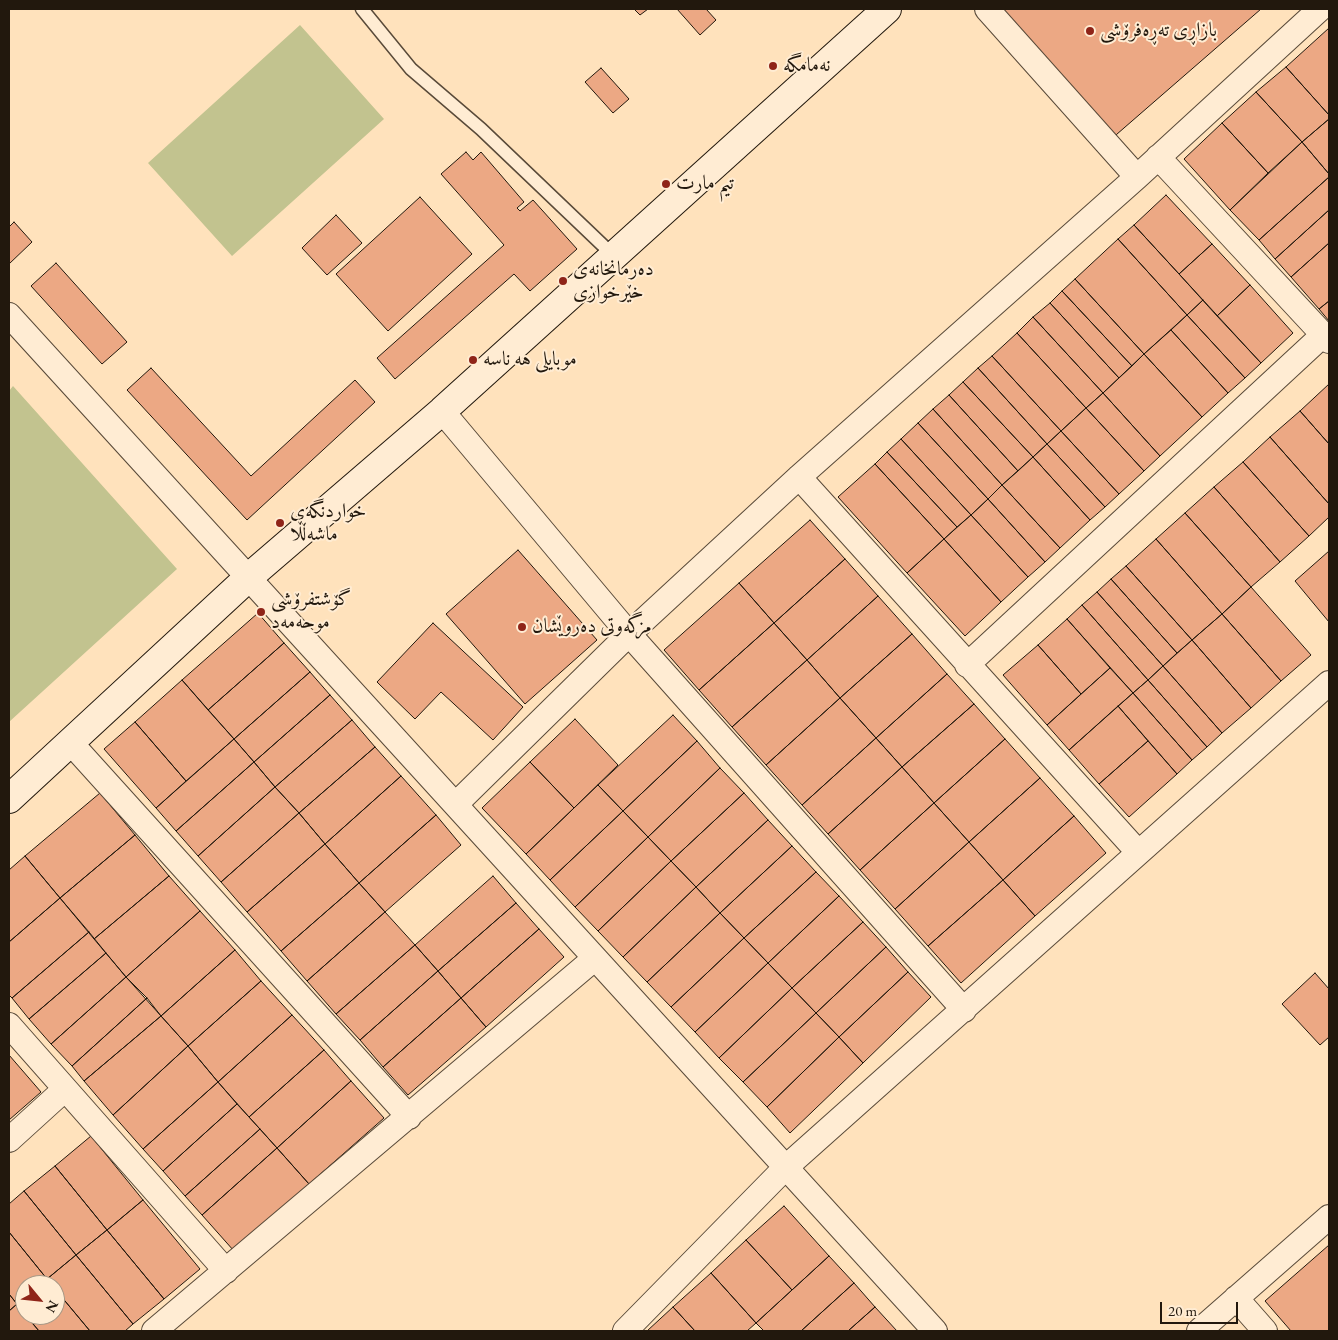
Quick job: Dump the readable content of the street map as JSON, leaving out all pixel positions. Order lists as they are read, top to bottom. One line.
{"places":["بازاڕی تەڕەفرۆشی","نەمامگە","تیم مارت","دەرمانخانەی خێرخوازی","موبایلی هه ناسه","خواردنگەی ماشەڵڵا","گۆشتفرۆشی موحەمەد","مزگەوتی دەروێشان"],"scale_bar":"20 m","north":"bottom right"}
